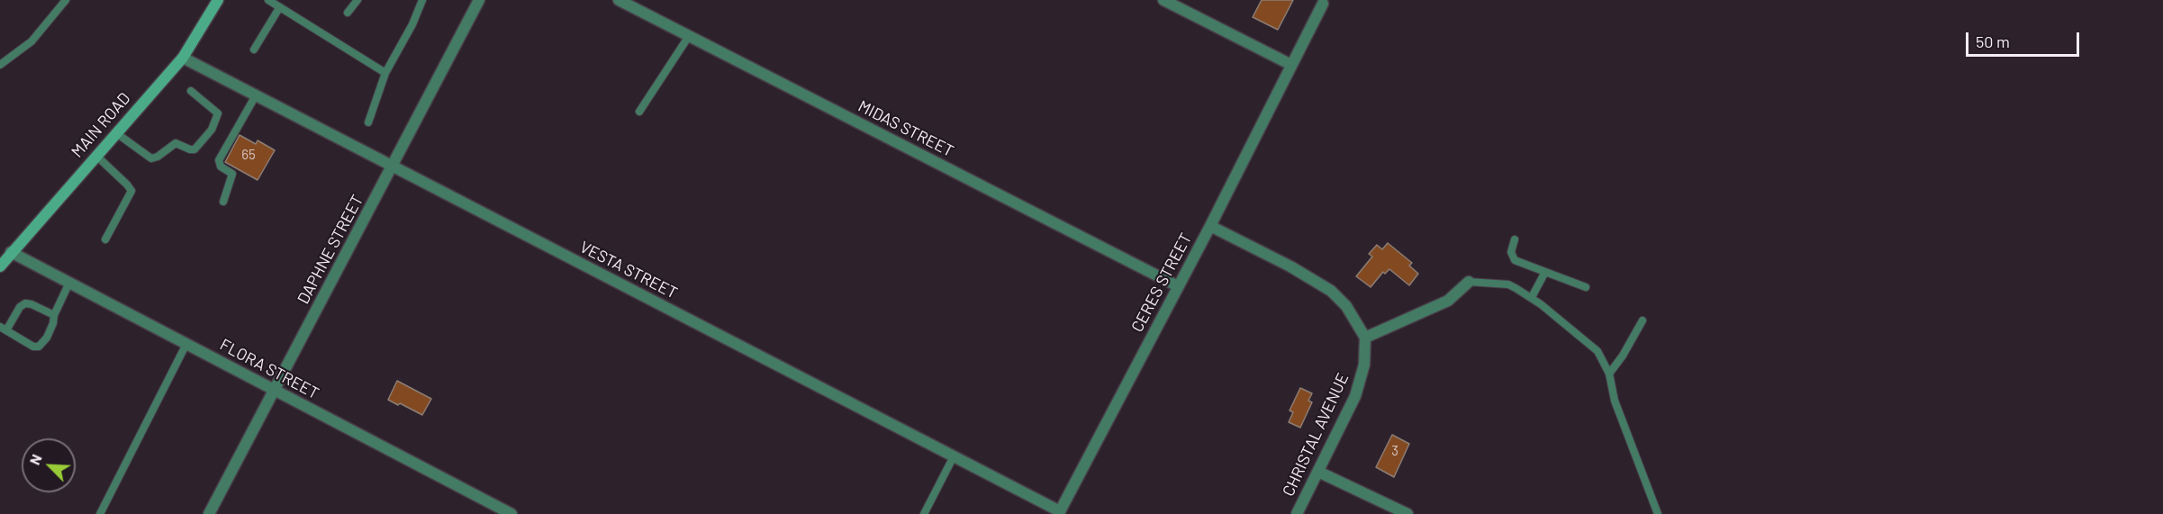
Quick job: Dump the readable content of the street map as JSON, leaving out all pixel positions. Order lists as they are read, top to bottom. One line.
{"streets":{"main road":["MAIN ROAD"],"street":["MIDAS STREET","DAPHNE STREET","VESTA STREET","CERES STREET","FLORA STREET","CHRISTAL AVENUE"]},"crossings":[["MAIN ROAD","VESTA STREET"],["MAIN ROAD","FLORA STREET"],["MIDAS STREET","CERES STREET"],["DAPHNE STREET","VESTA STREET"],["DAPHNE STREET","FLORA STREET"],["VESTA STREET","CERES STREET"]],"house_numbers":["65","3"],"scale_bar":"50 m","north":"top left"}
